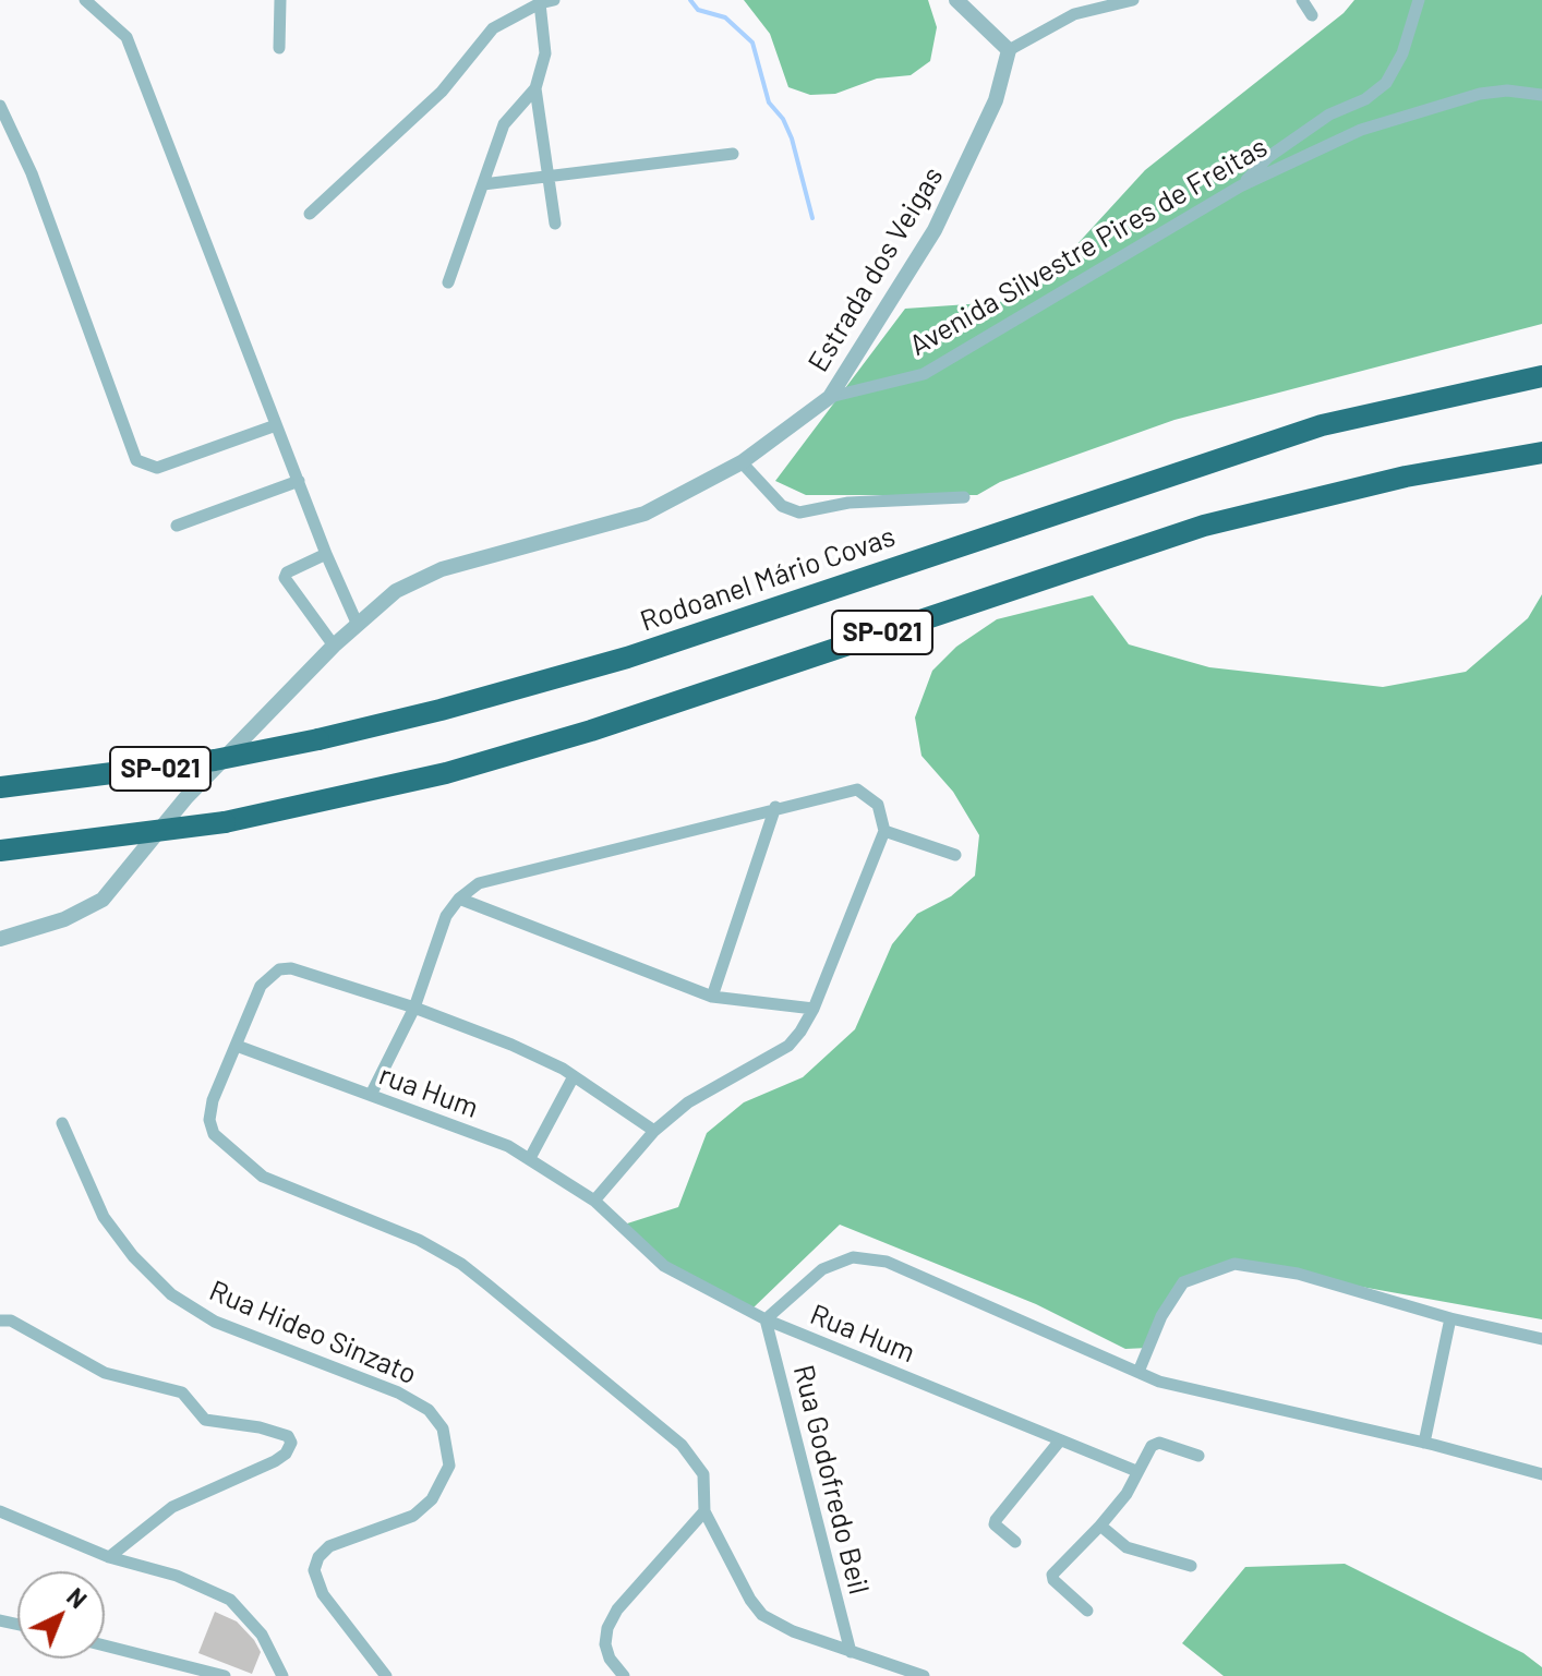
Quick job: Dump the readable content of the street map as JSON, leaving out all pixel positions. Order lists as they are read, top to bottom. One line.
{"streets":{"highway":["Rodoanel Mário Covas","SP-021"],"street":["Avenida Silvestre Pires de Freitas","Estrada dos Veigas","rua Hum","Rua Hideo Sinzato","Rua Hum","Rua Godofredo Beil"]},"crossings":[["Avenida Silvestre Pires de Freitas","Estrada dos Veigas"],["rua Hum","Rua Hum"],["Rua Hum","Rua Godofredo Beil"]],"north":"top right"}
